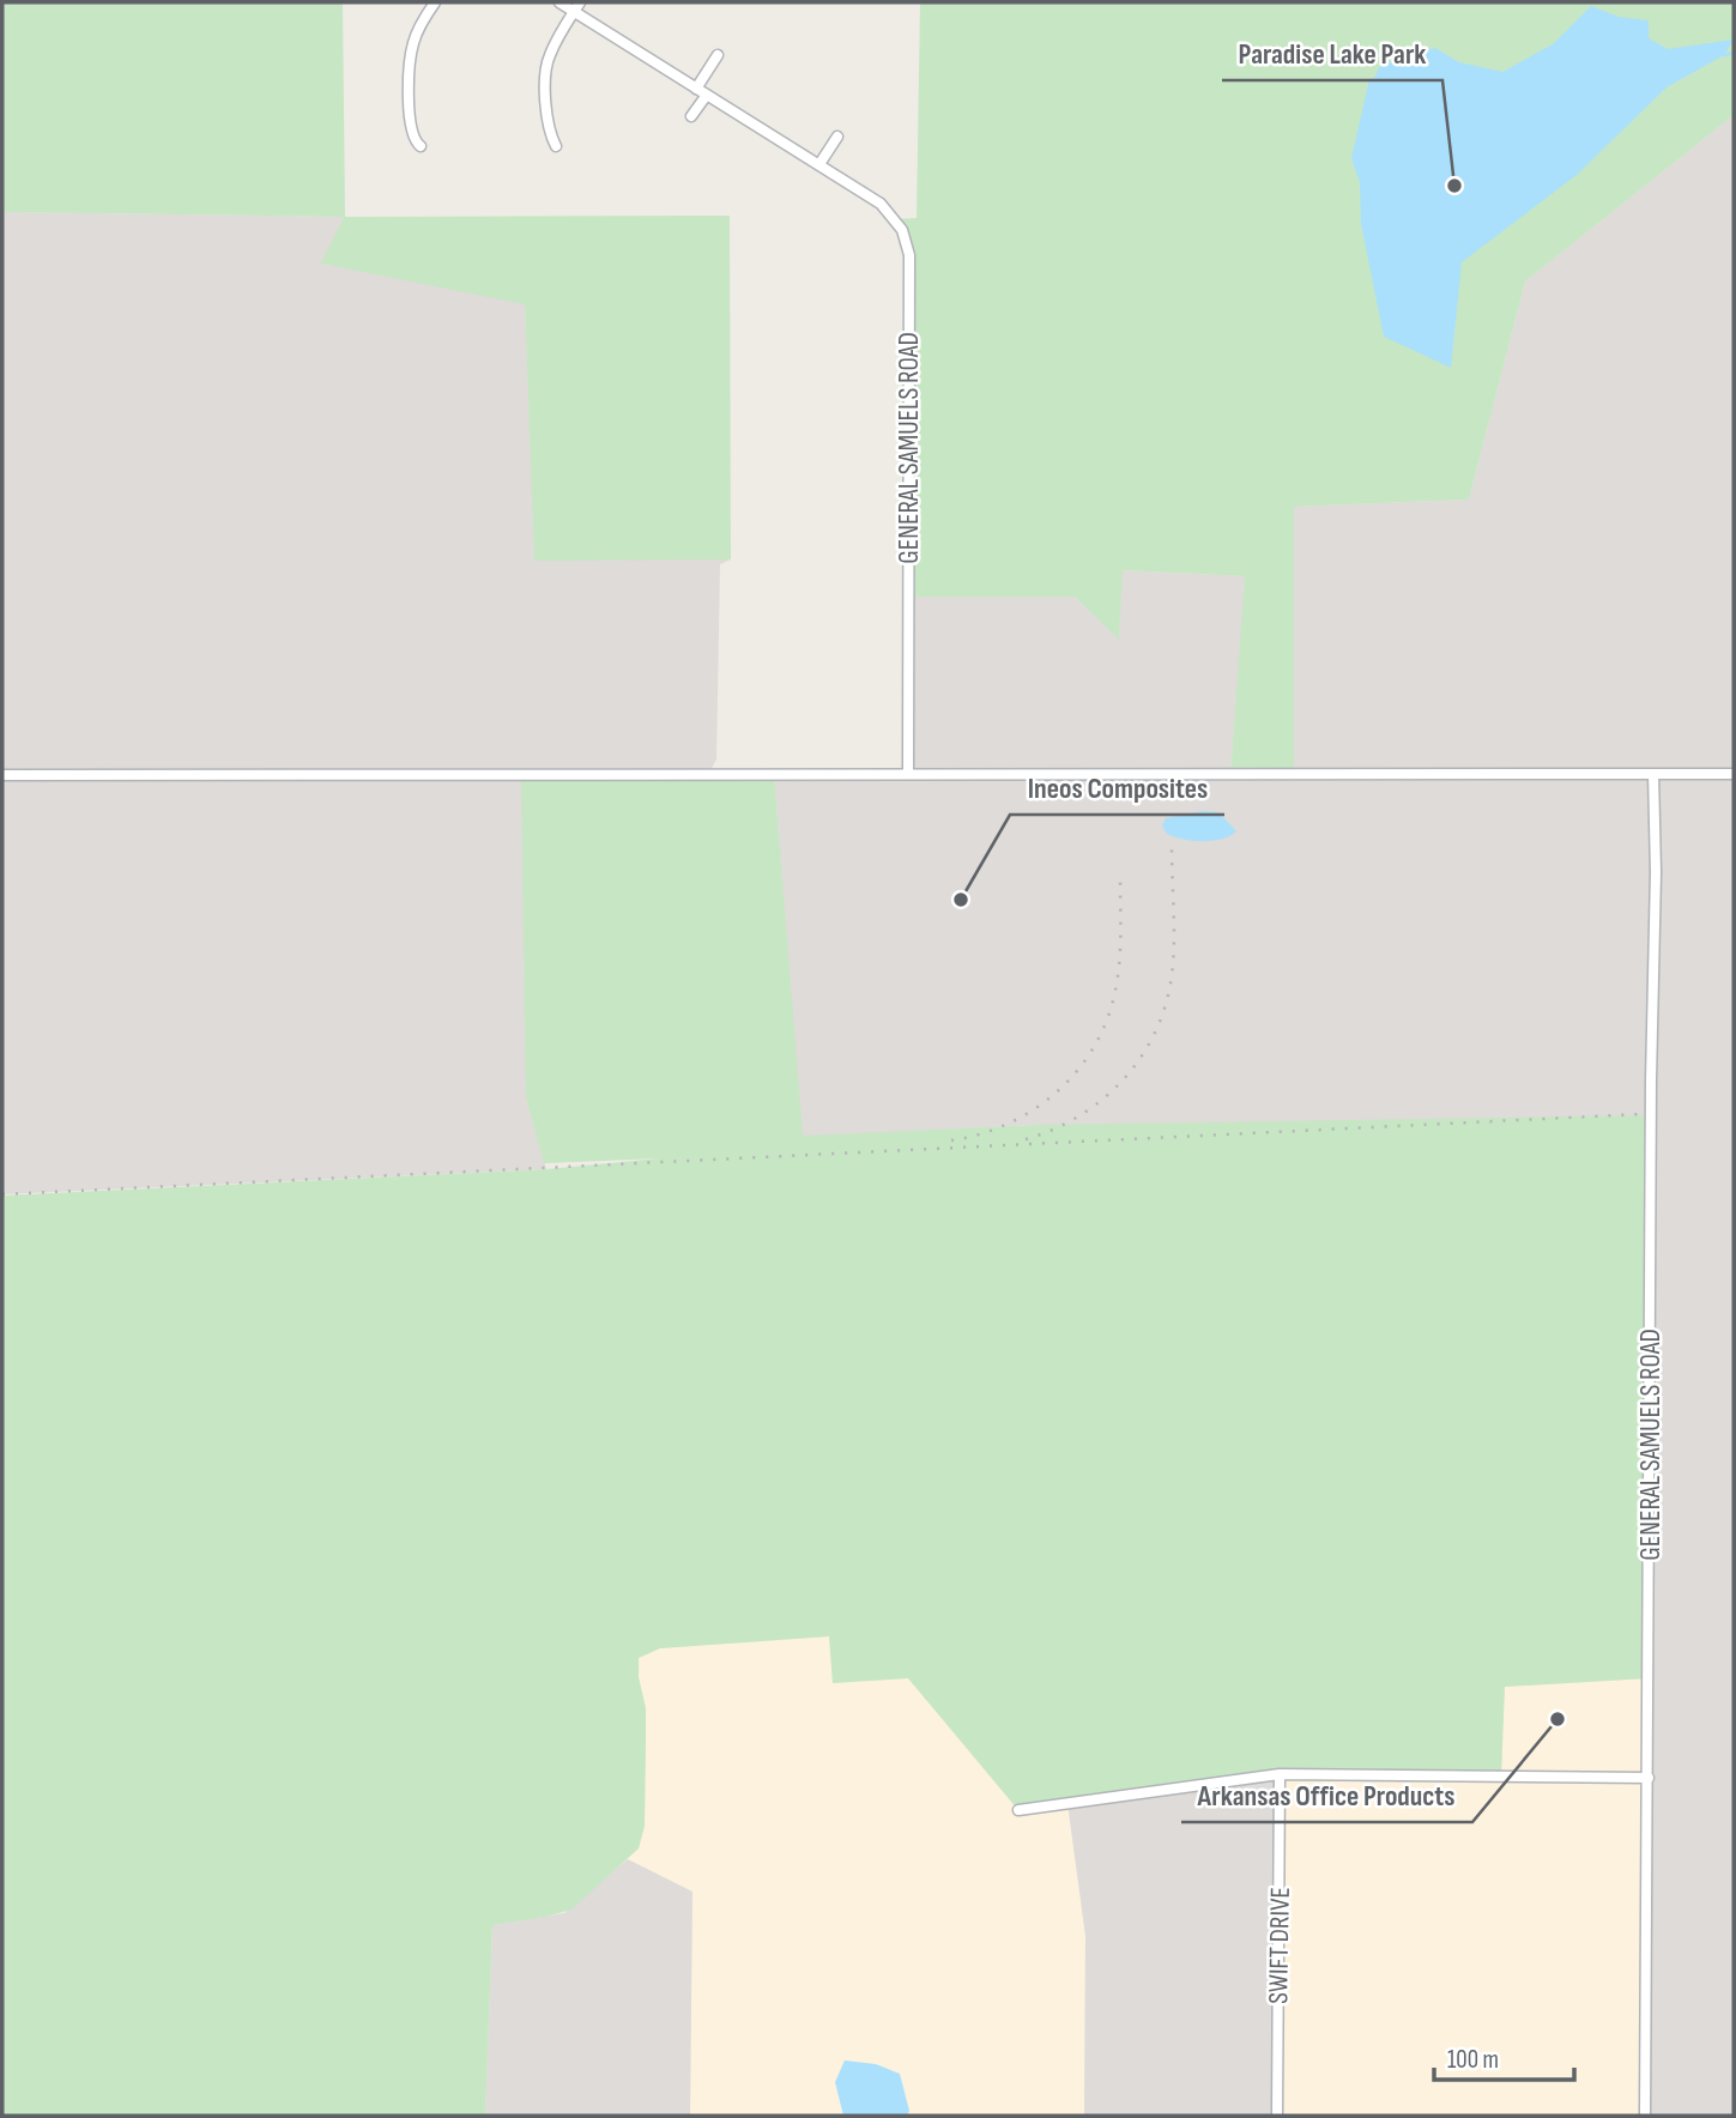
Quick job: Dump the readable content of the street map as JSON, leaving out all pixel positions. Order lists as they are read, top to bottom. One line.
{"streets":{"street":["GENERAL SAMUELS ROAD","SWIFT DRIVE"]},"places":["Paradise Lake Park","Ineos Composites","Arkansas Office Products"],"scale_bar":"100 m"}
